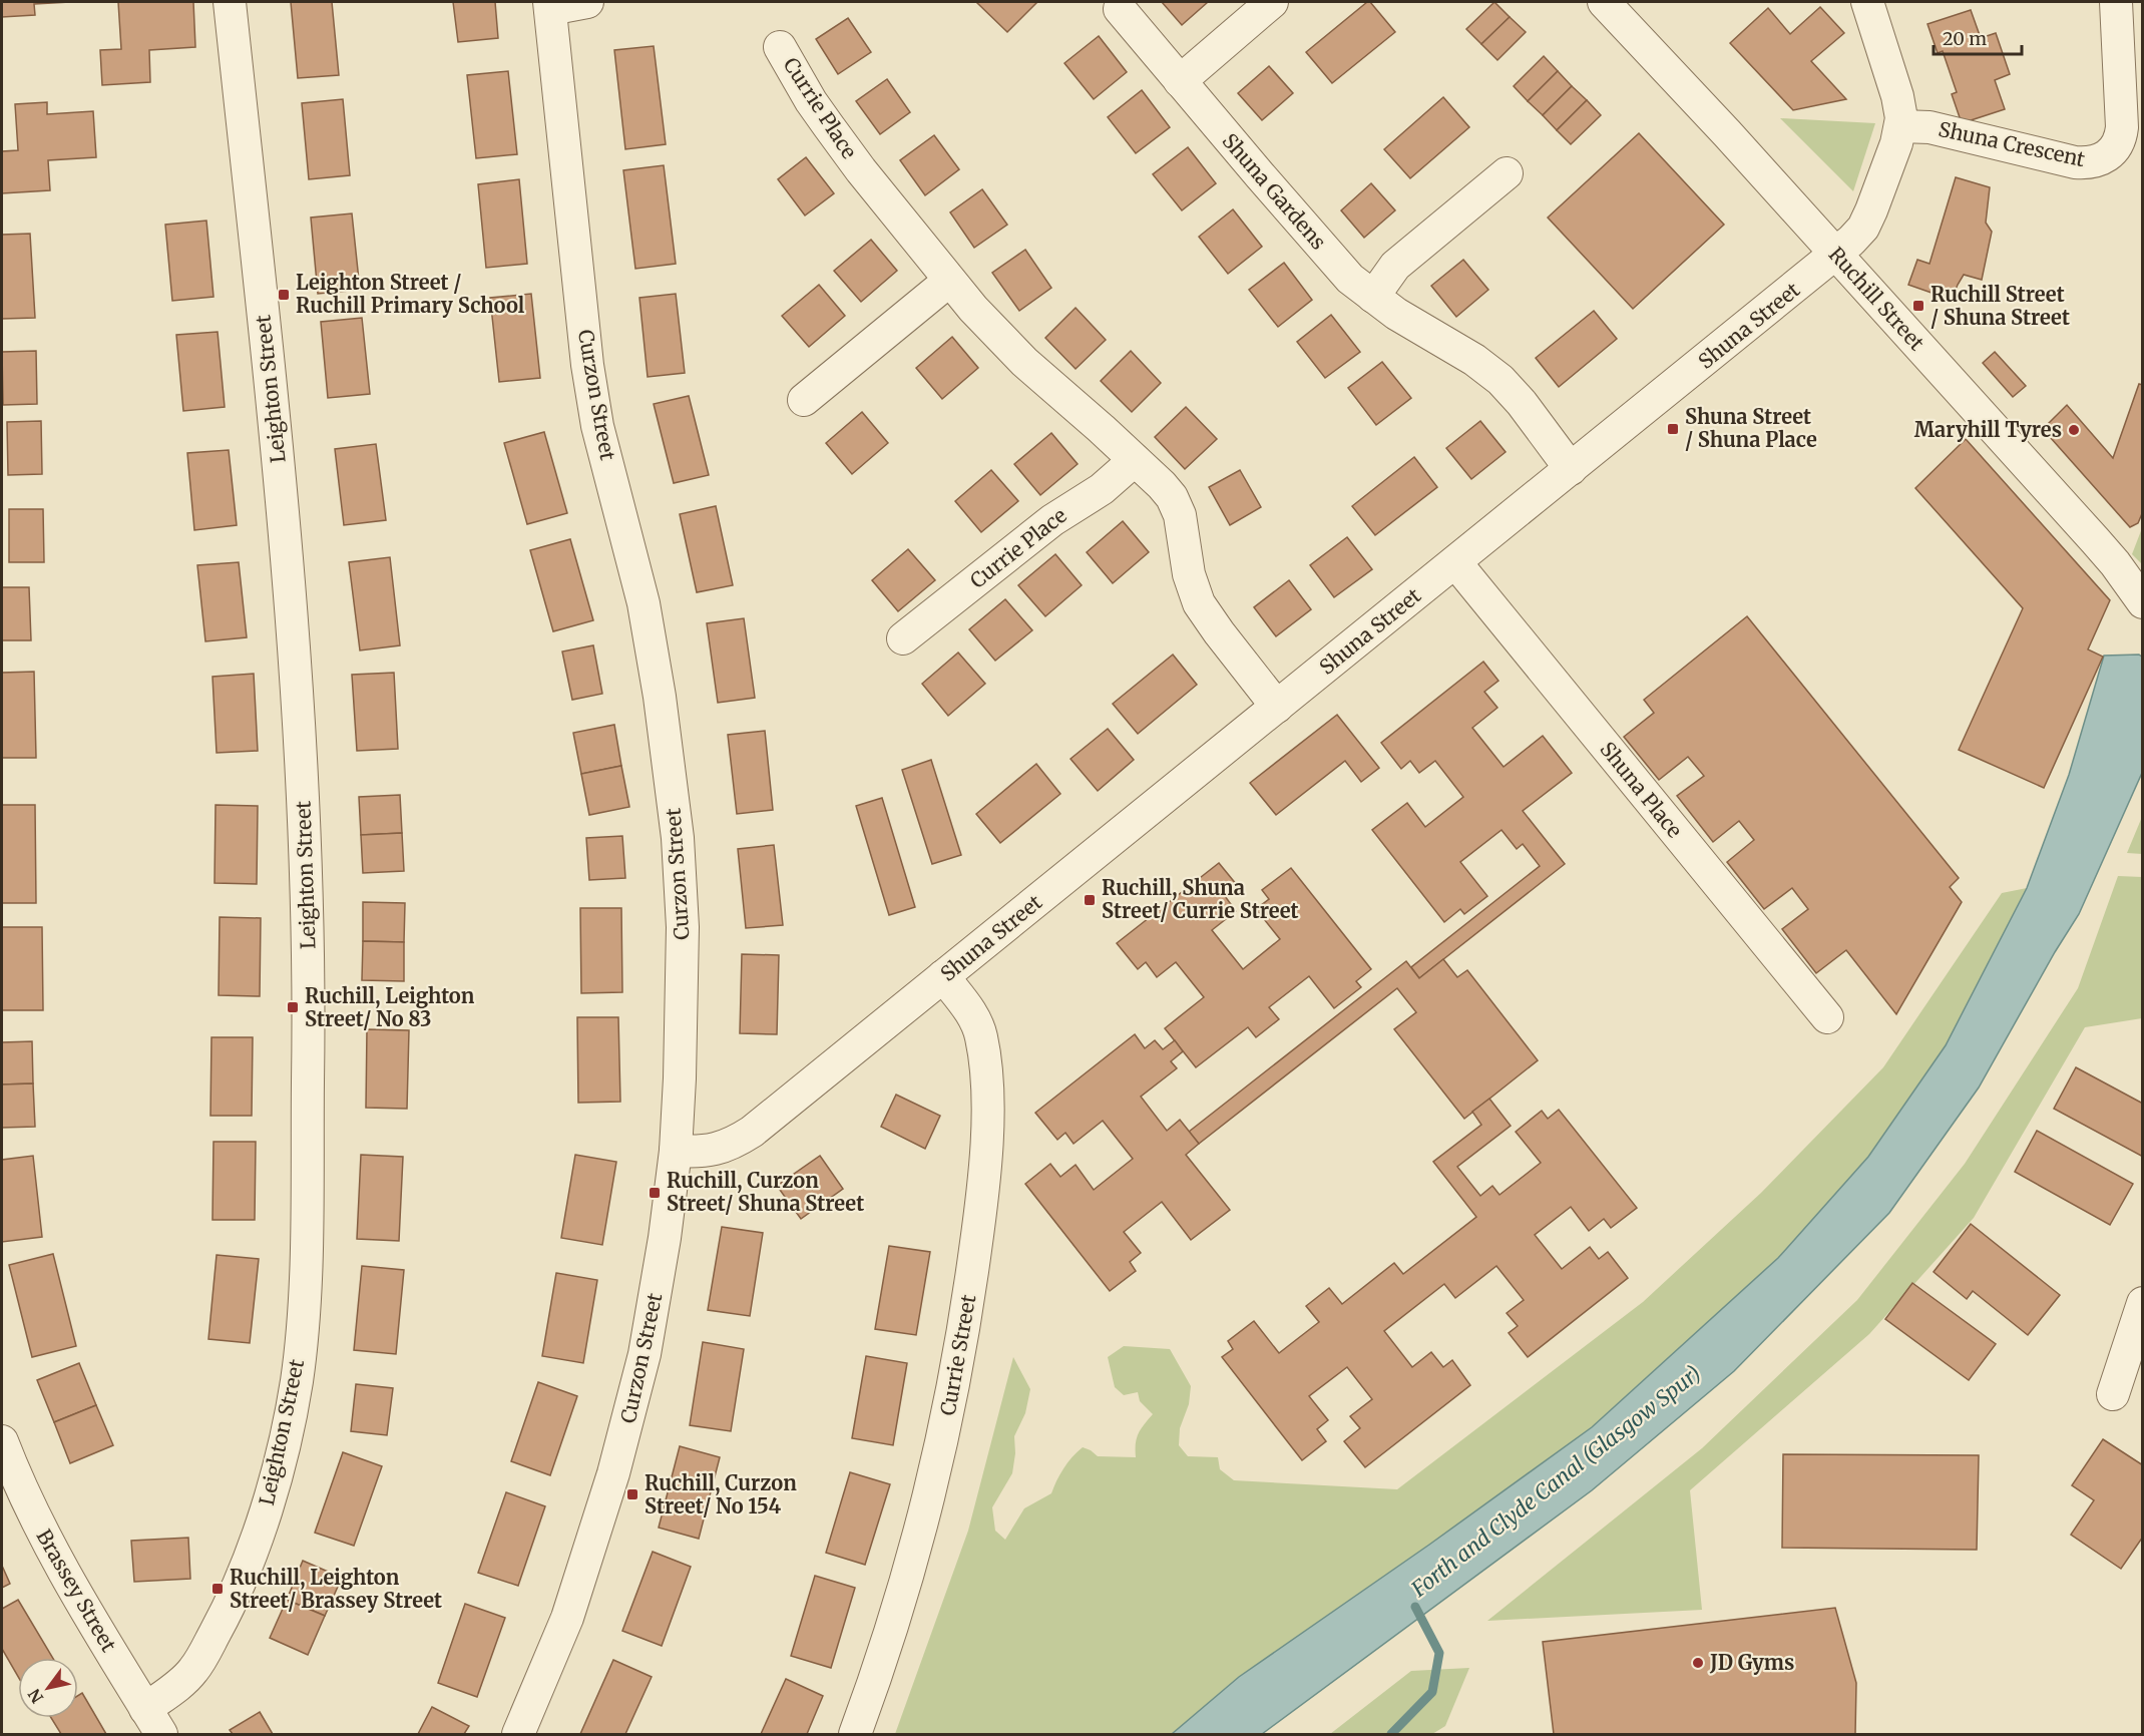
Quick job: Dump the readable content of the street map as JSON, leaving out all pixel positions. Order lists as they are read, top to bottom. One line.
{"streets":{"street":["Currie Place","Shuna Crescent","Shuna Gardens","Ruchill Street","Shuna Street","Leighton Street","Curzon Street","Shuna Place","Currie Street","Brassey Street"]},"crossings":[["Currie Place","Shuna Street"],["Shuna Crescent","Shuna Street"],["Shuna Gardens","Shuna Street"],["Ruchill Street","Shuna Street"],["Shuna Street","Curzon Street"],["Shuna Street","Shuna Place"],["Shuna Street","Currie Street"],["Leighton Street","Brassey Street"]],"water":["Forth and Clyde Canal (Glasgow Spur)"],"places":{"transit":["Leighton Street / Ruchill Primary School","Ruchill Street / Shuna Street","Shuna Street / Shuna Place","Ruchill, Shuna Street/ Currie Street","Ruchill, Leighton Street/ No 83","Ruchill, Curzon Street/ Shuna Street","Ruchill, Curzon Street/ No 154","Ruchill, Leighton Street/ Brassey Street"],"other":["Maryhill Tyres","JD Gyms"]},"scale_bar":"20 m","north":"bottom left"}
